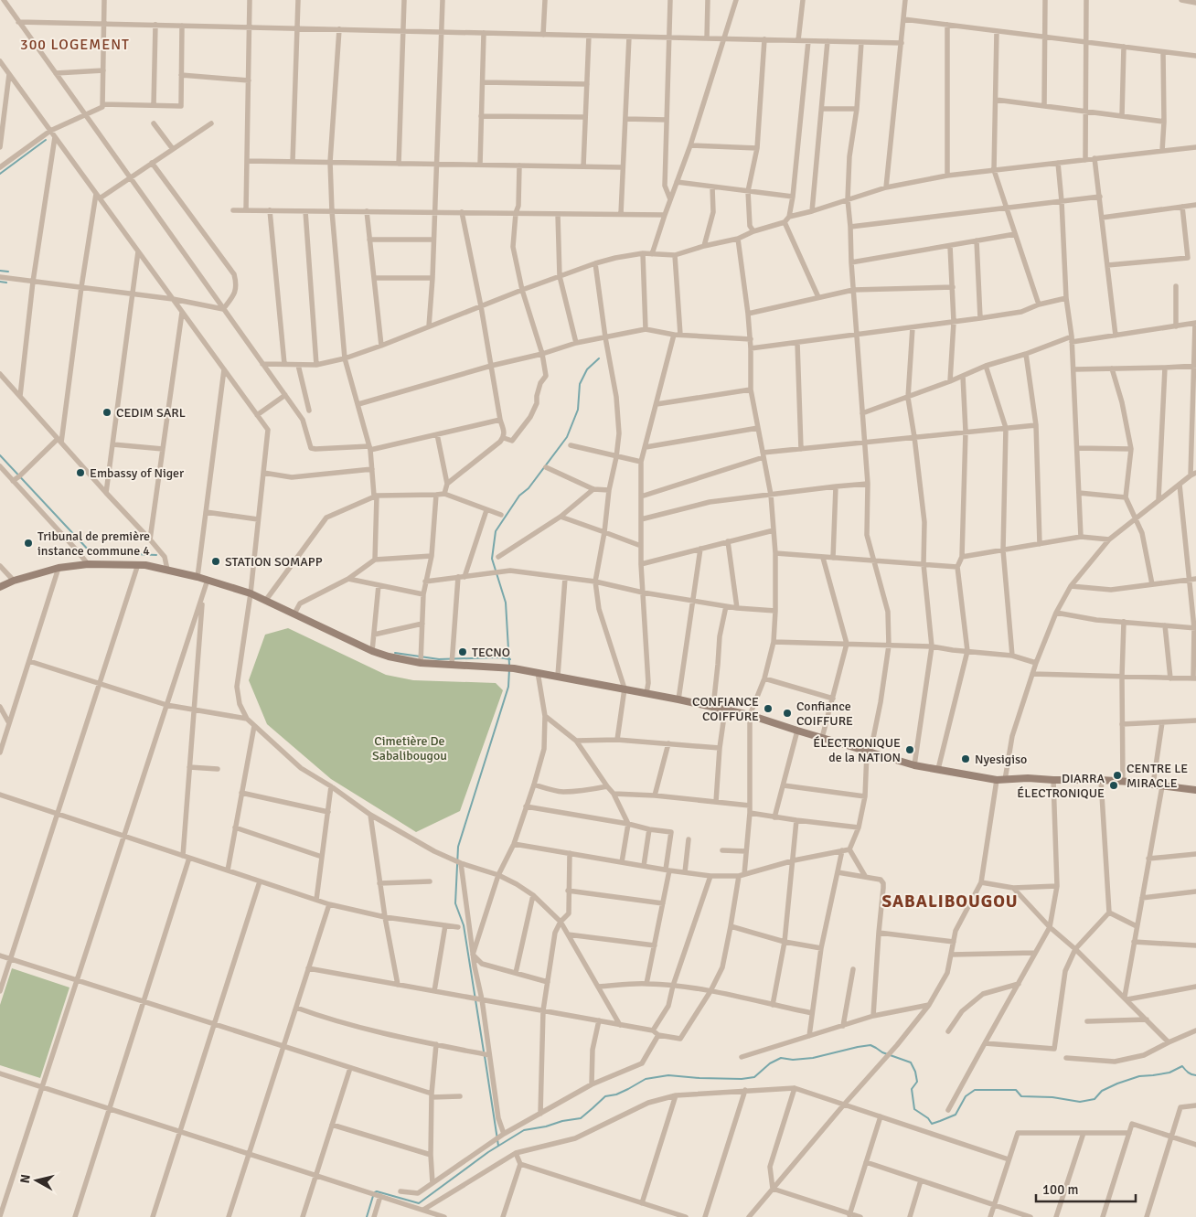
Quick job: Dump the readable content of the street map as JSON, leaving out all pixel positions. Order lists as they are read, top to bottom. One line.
{"districts":["300 LOGEMENT","SABALIBOUGOU"],"parks":["Cimetière De Sabalibougou"],"places":["CEDIM SARL","Embassy of Niger","Tribunal de première instance commune 4","STATION SOMAPP","TECNO","CONFIANCE COIFFURE","Confiance COIFFURE","ÉLECTRONIQUE de la NATION","Nyesigiso","CENTRE LE MIRACLE","DIARRA ÉLECTRONIQUE"],"scale_bar":"100 m","north":"left"}
